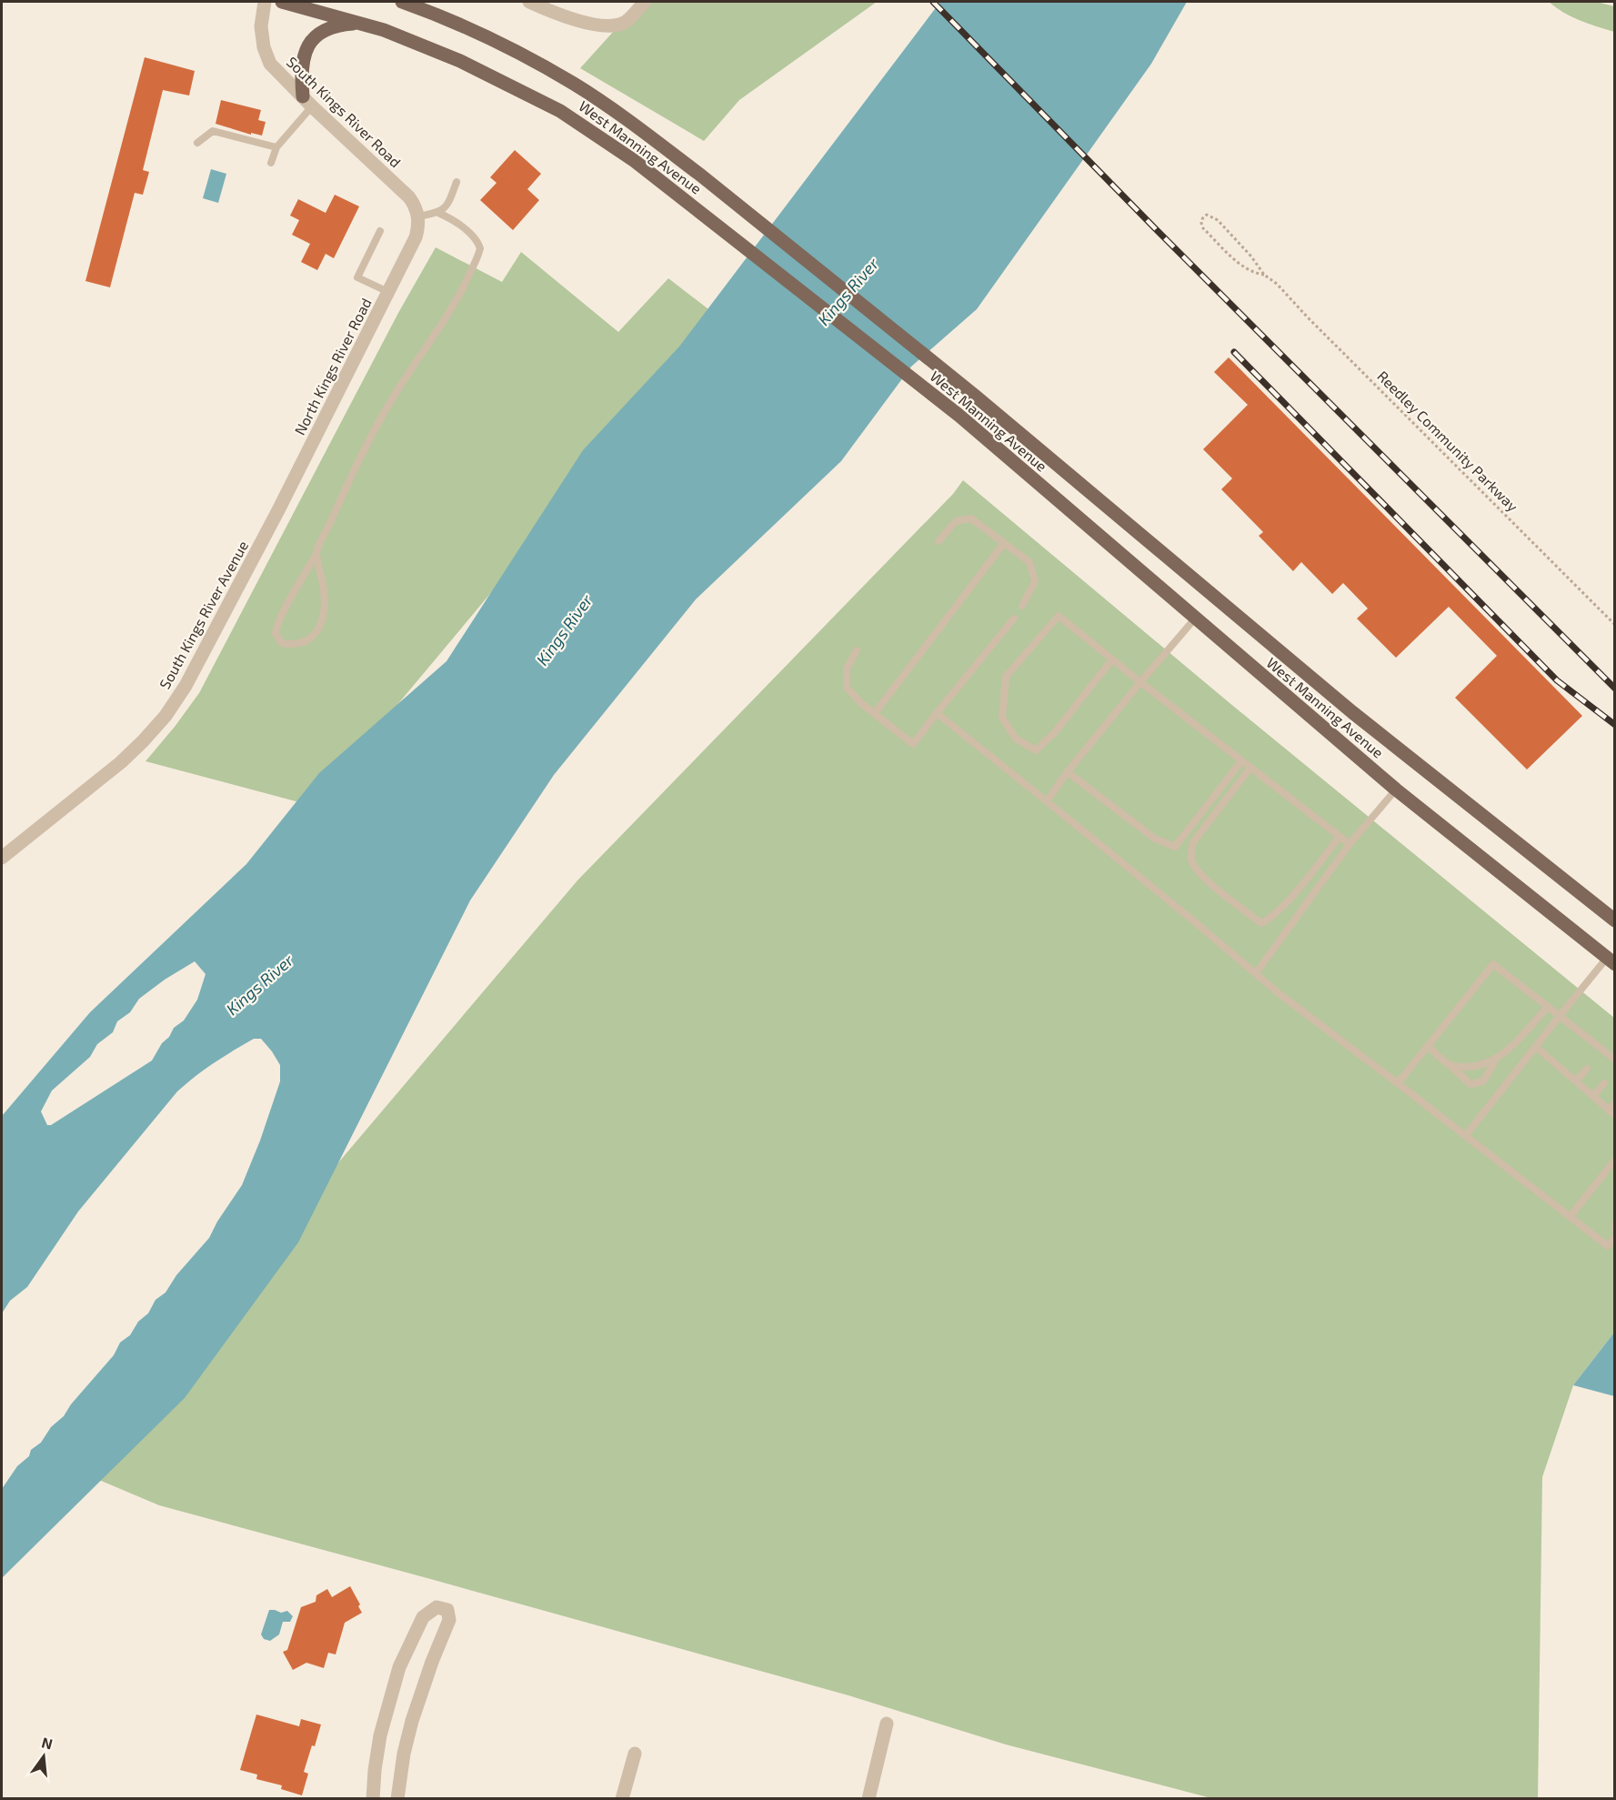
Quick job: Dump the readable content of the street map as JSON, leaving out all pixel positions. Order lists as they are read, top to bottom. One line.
{"streets":{"main road":["West Manning Avenue"],"street":["South Kings River Road","North Kings River Road","South Kings River Avenue"],"path":["Reedley Community Parkway"]},"crossings":[["South Kings River Road","North Kings River Road"],["North Kings River Road","South Kings River Avenue"]],"water":["Kings River"],"north":"top"}
